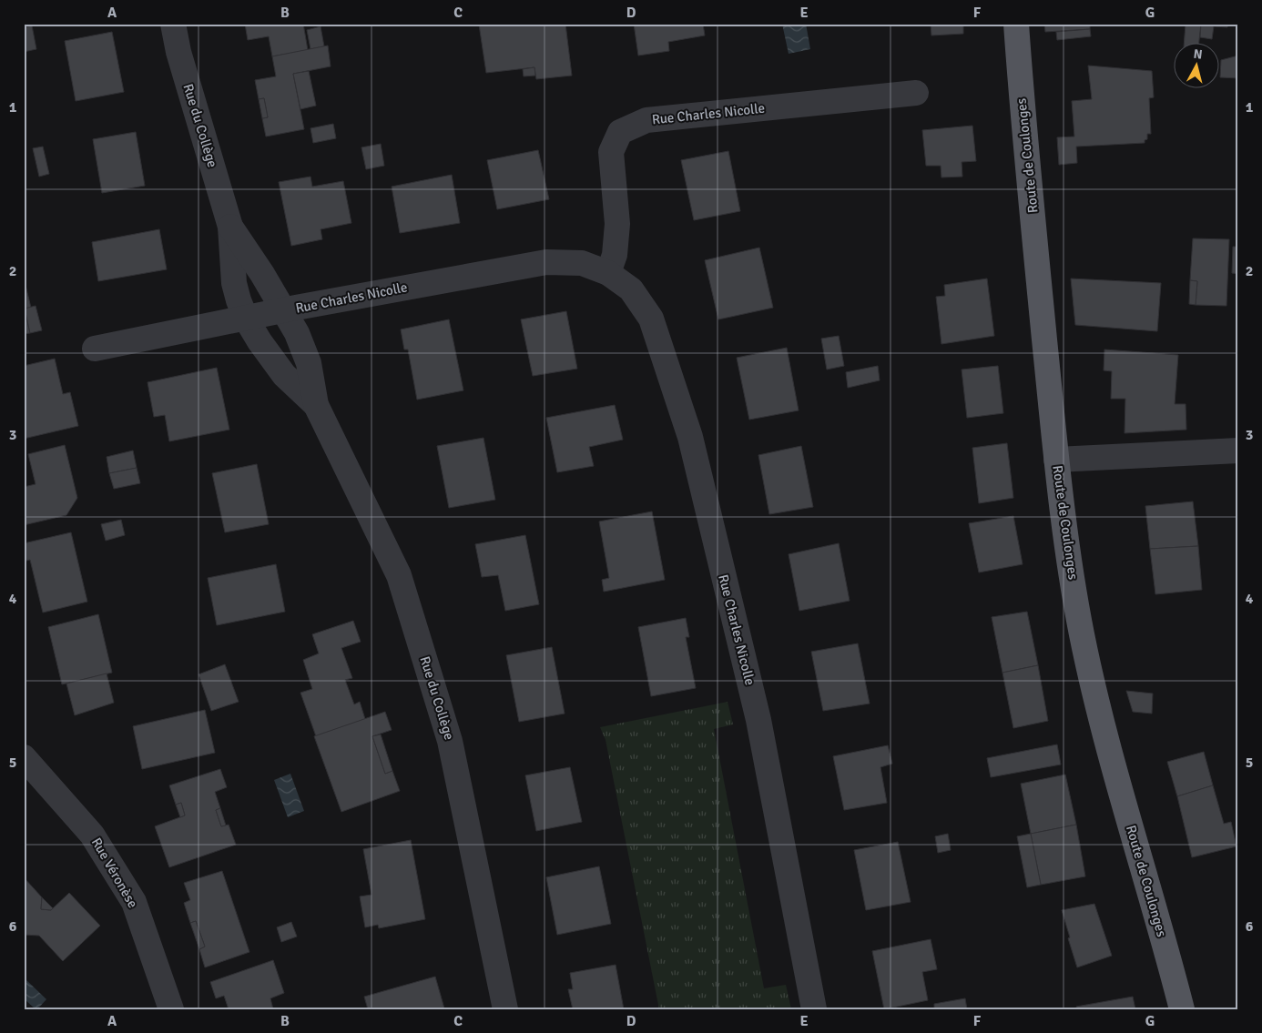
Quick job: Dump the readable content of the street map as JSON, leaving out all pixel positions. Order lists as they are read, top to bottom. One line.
{"streets":{"main road":["Route de Coulonges"],"street":["Rue Charles Nicolle","Rue du Collège","Rue Véronèse"]},"crossings":[["Rue Charles Nicolle","Rue du Collège"]],"north":"top","grid":{"columns":["A","B","C","D","E","F","G"],"rows":["1","2","3","4","5","6"]}}
